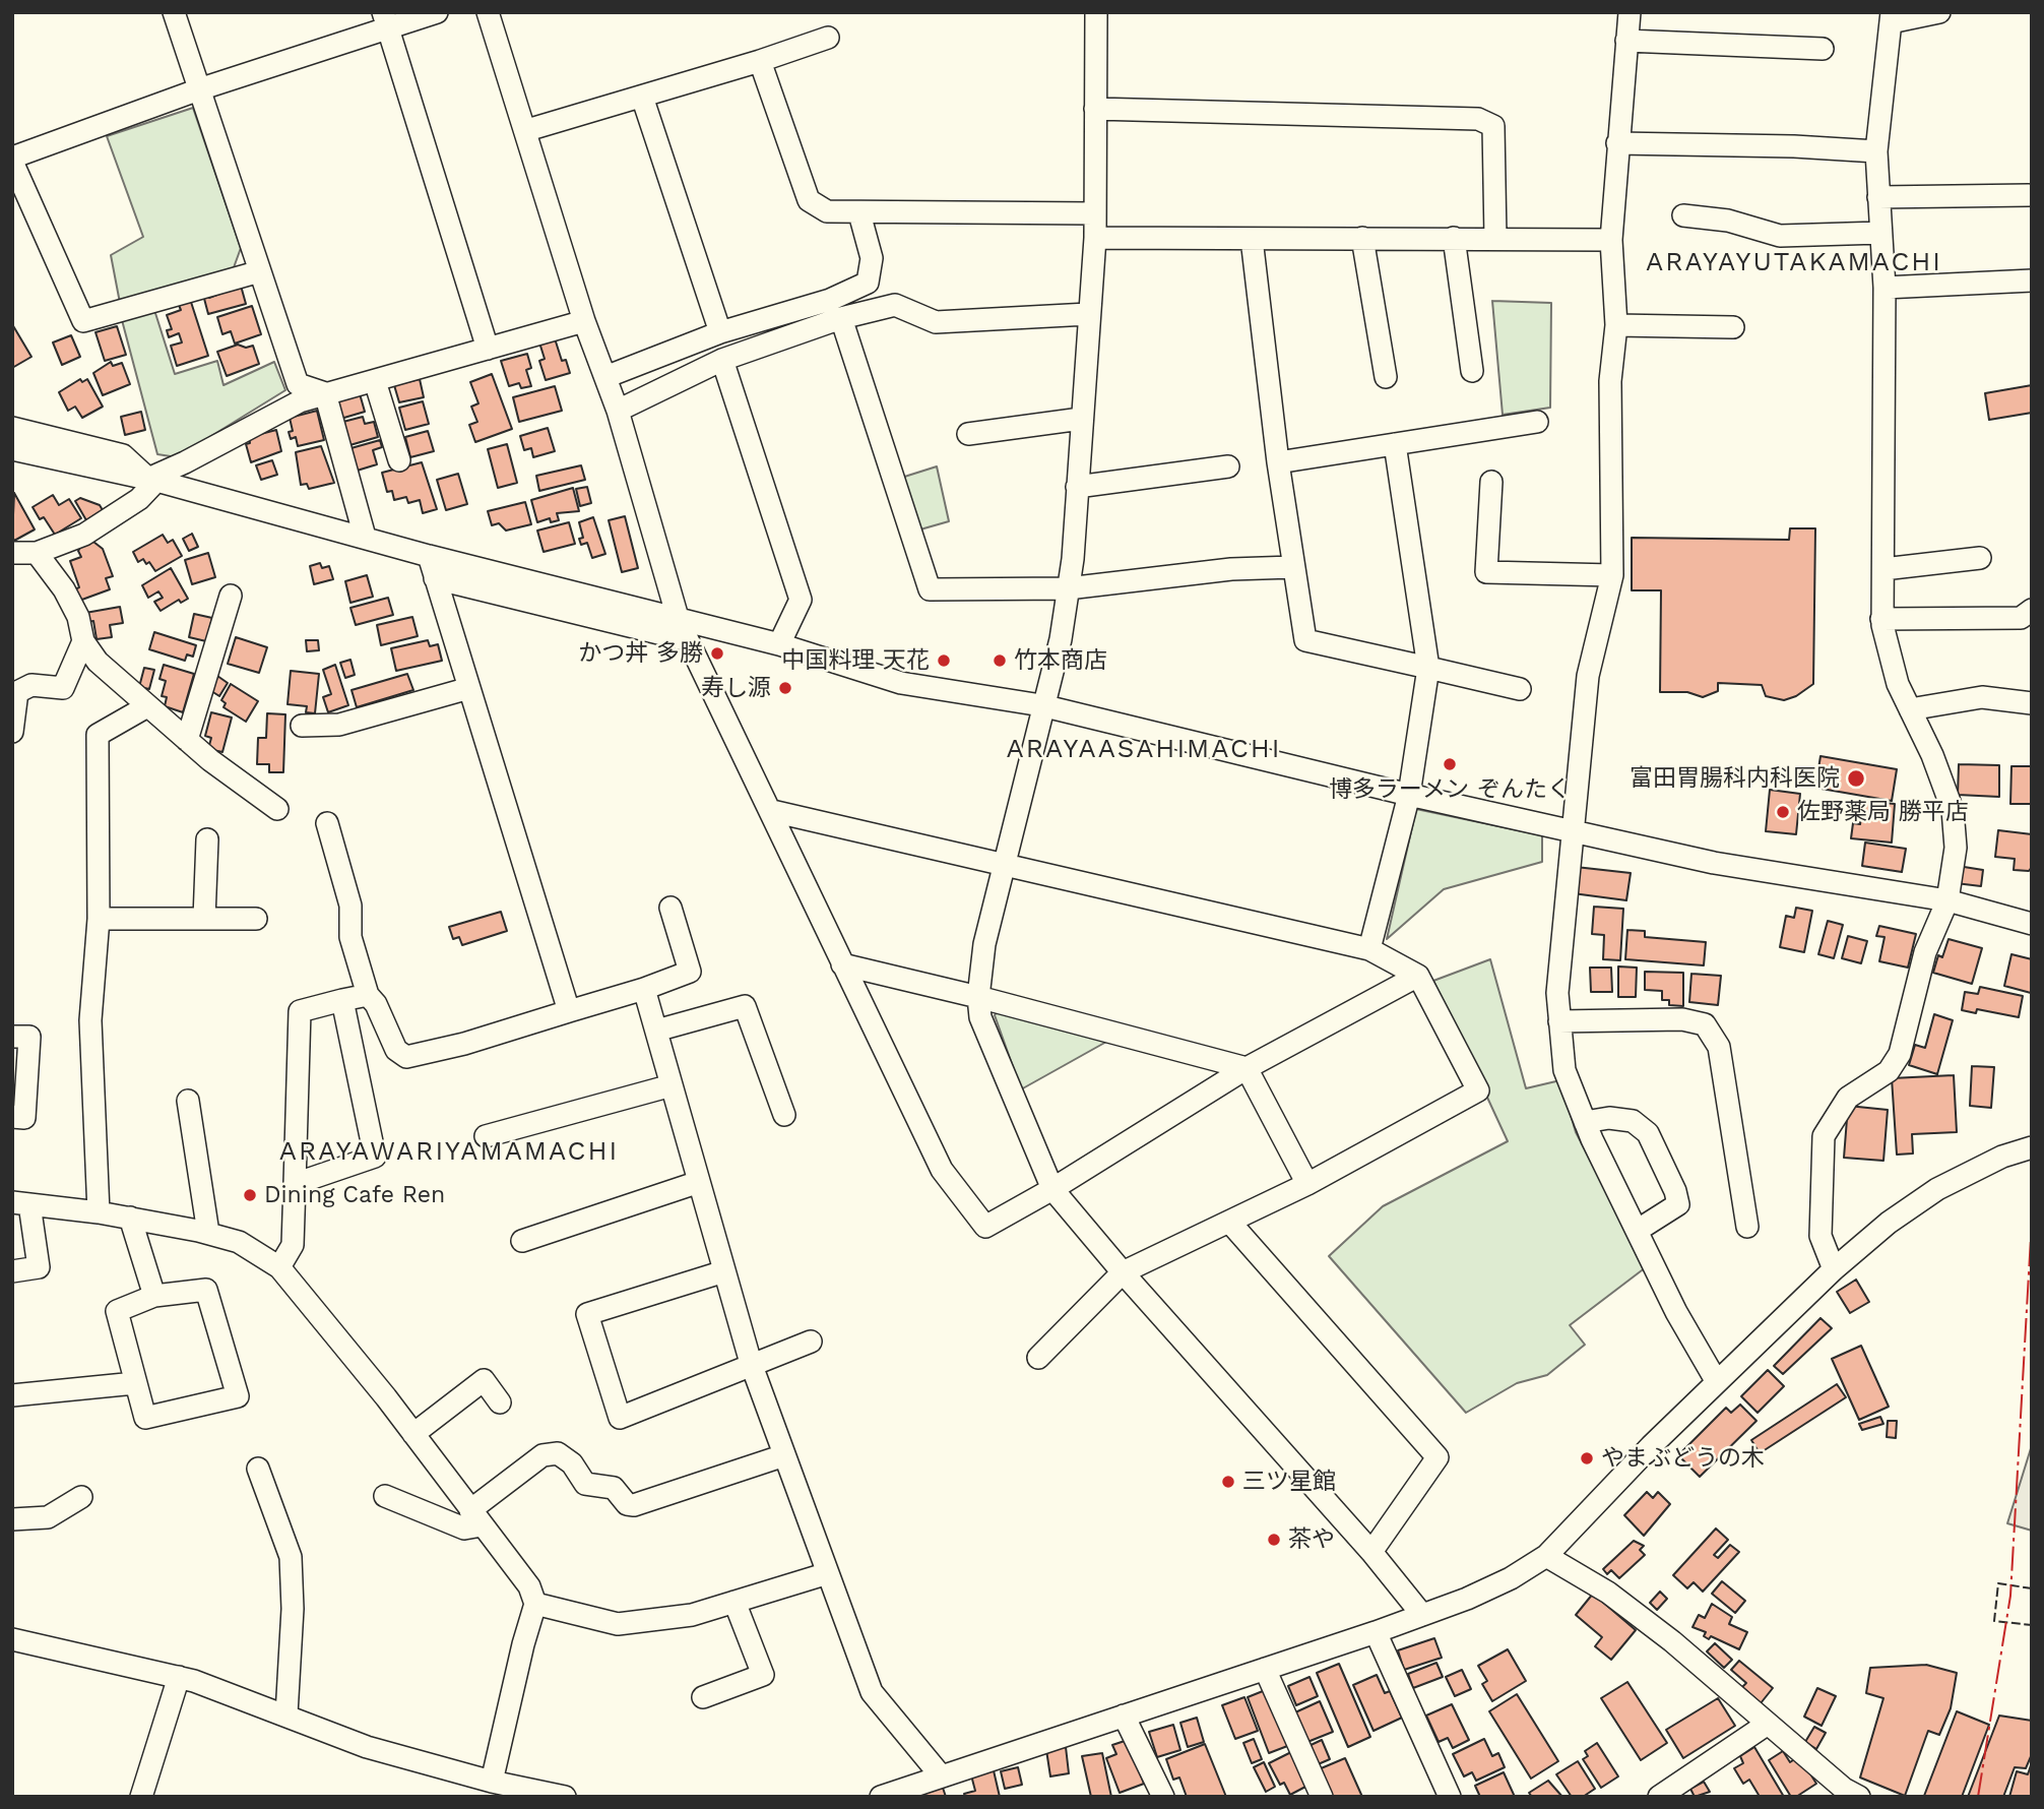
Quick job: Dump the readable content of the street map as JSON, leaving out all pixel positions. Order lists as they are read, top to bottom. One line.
{"districts":["ARAYAYUTAKAMACHI","ARAYAASAHIMACHI","ARAYAWARIYAMAMACHI"],"places":["かつ丼 多勝","中国料理 天花","竹本商店","寿し源","博多ラーメン ぞんたく","富田胃腸科内科医院","佐野薬局 勝平店","Dining Cafe Ren","やまぶどうの木","三ツ星館","茶や"]}
